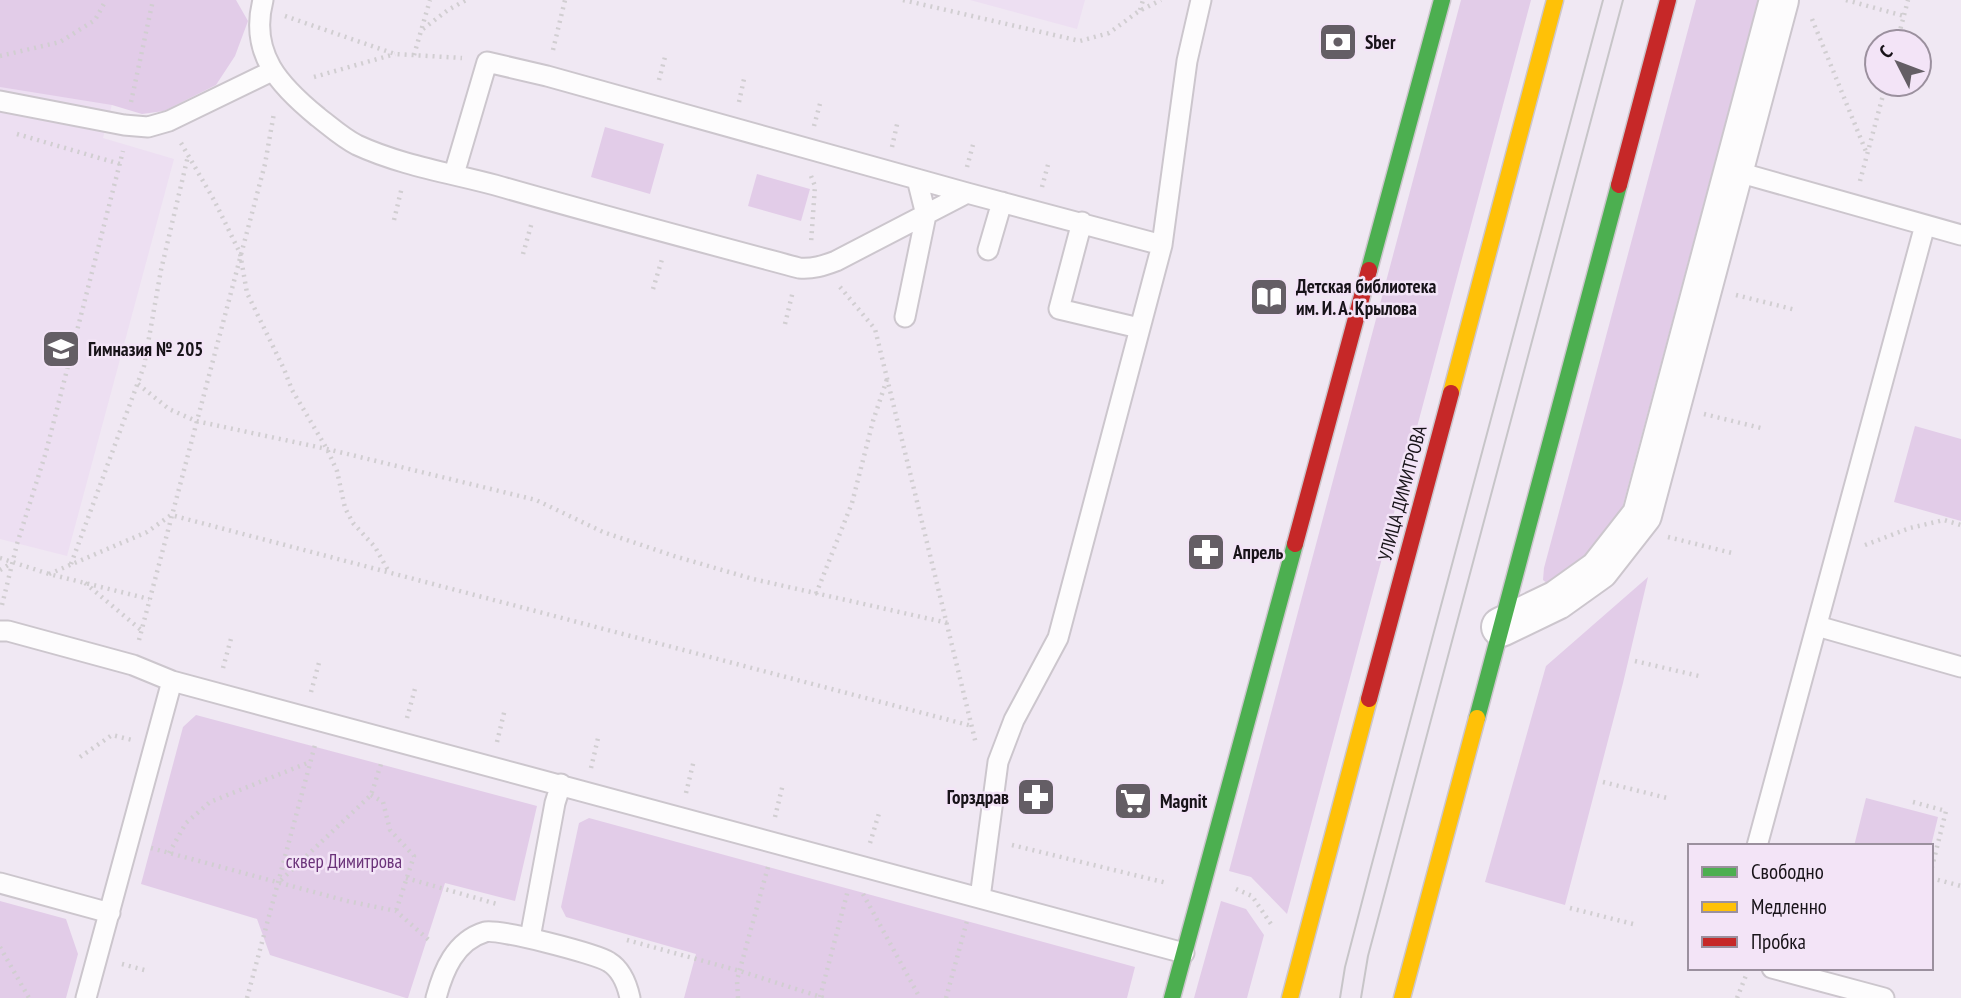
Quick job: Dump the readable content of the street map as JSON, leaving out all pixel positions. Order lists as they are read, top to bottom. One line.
{"streets":{"street":["УЛИЦА ДИМИТРОВА"]},"parks":["сквер Димитрова"],"places":{"bank":["Sber"],"library":["Детская библиотека им. И. А. Крылова"],"school or university":["Гимназия № 205"],"pharmacy":["Апрель","Горздрав"],"supermarket":["Magnit"]},"legend":["Свободно","Медленно","Пробка"],"north":"top left"}
